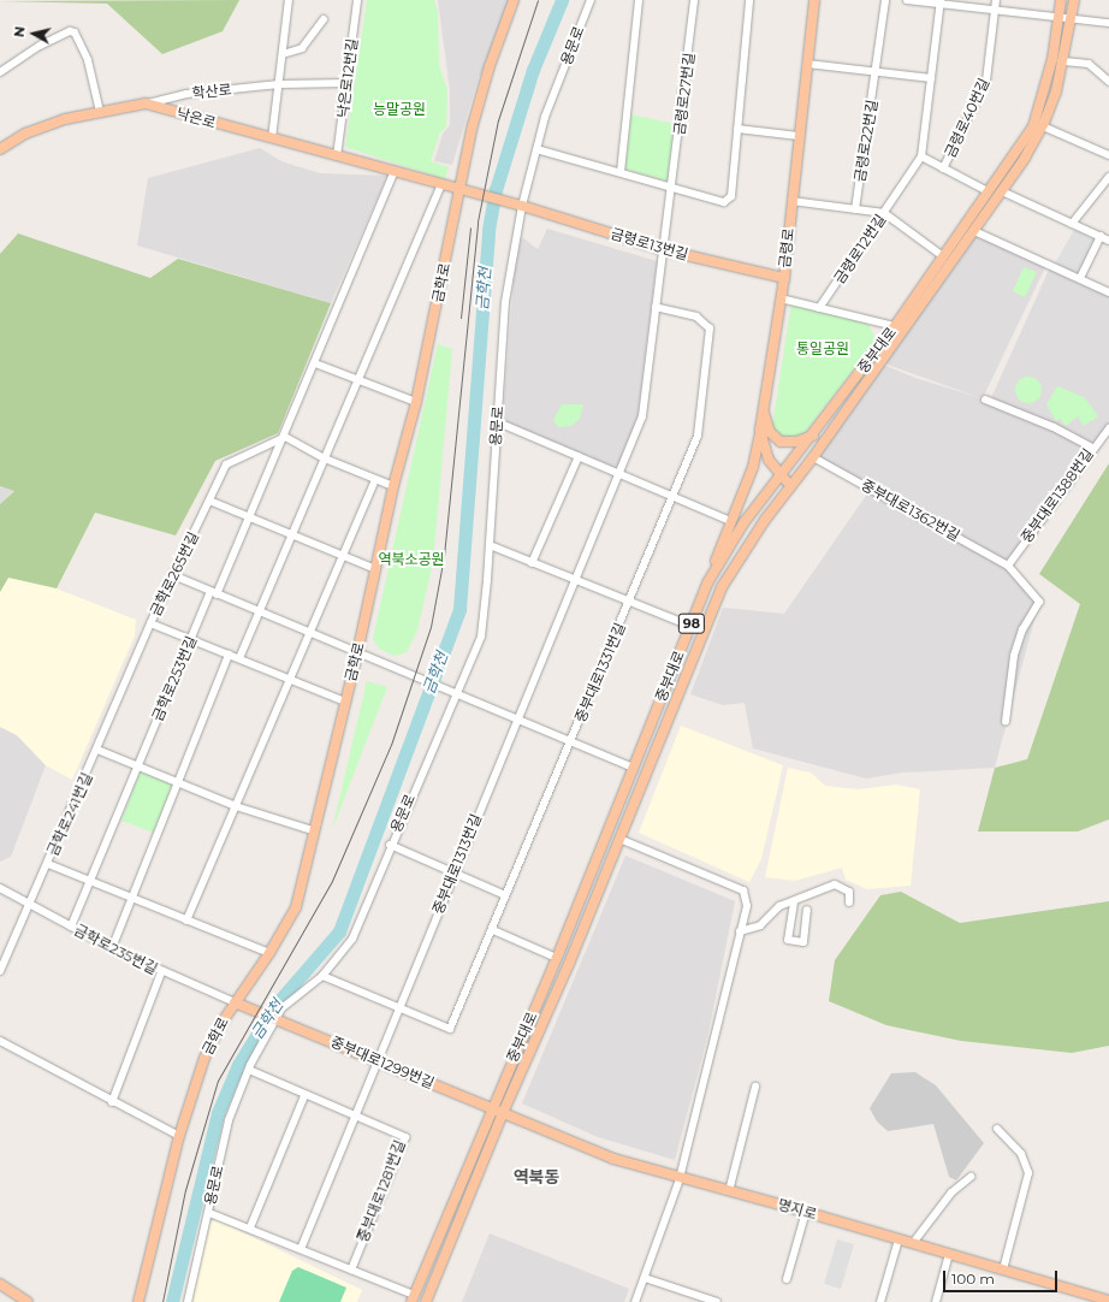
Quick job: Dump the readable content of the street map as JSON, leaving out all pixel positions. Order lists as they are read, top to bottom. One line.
{"streets":{"main road":["낙은로","금령로13번길","금령로","금학로","중부대로","98","중부대로1299번길","명지로"],"street":["용문로","낙은로12번길","학산로","금령로27번길","금령로40번길","금령로22번길","금령로12번길","중부대로1388번길","중부대로1362번길","금학로265번길","중부대로1331번길","금학로253번길","금학로241번길","중부대로1313번길","금학로235번길","중부대로1281번길"]},"crossings":[["용문로","금령로13번길"],["용문로","중부대로1313번길"],["용문로","중부대로1299번길"],["낙은로12번길","학산로"],["낙은로12번길","낙은로"],["학산로","낙은로"],["금령로27번길","금령로13번길"],["금령로27번길","중부대로1331번길"],["낙은로","금령로13번길"],["낙은로","금학로"],["낙은로","금학로253번길"],["금령로13번길","금령로"],["금령로13번길","금학로"],["금령로","중부대로"],["금학로","금학로265번길"],["금학로","금학로241번길"],["금학로","금학로235번길"],["금학로","중부대로1299번길"],["중부대로","중부대로1362번길"],["중부대로","중부대로1299번길"],["중부대로","명지로"],["중부대로1388번길","중부대로1362번길"],["금학로265번길","금학로253번길"],["중부대로1313번길","중부대로1299번길"],["금학로235번길","중부대로1299번길"],["중부대로1299번길","명지로"]],"districts":["역북동"],"water":["금학천"],"parks":["능말공원","통일공원","역북소공원"],"scale_bar":"100 m","north":"left"}
